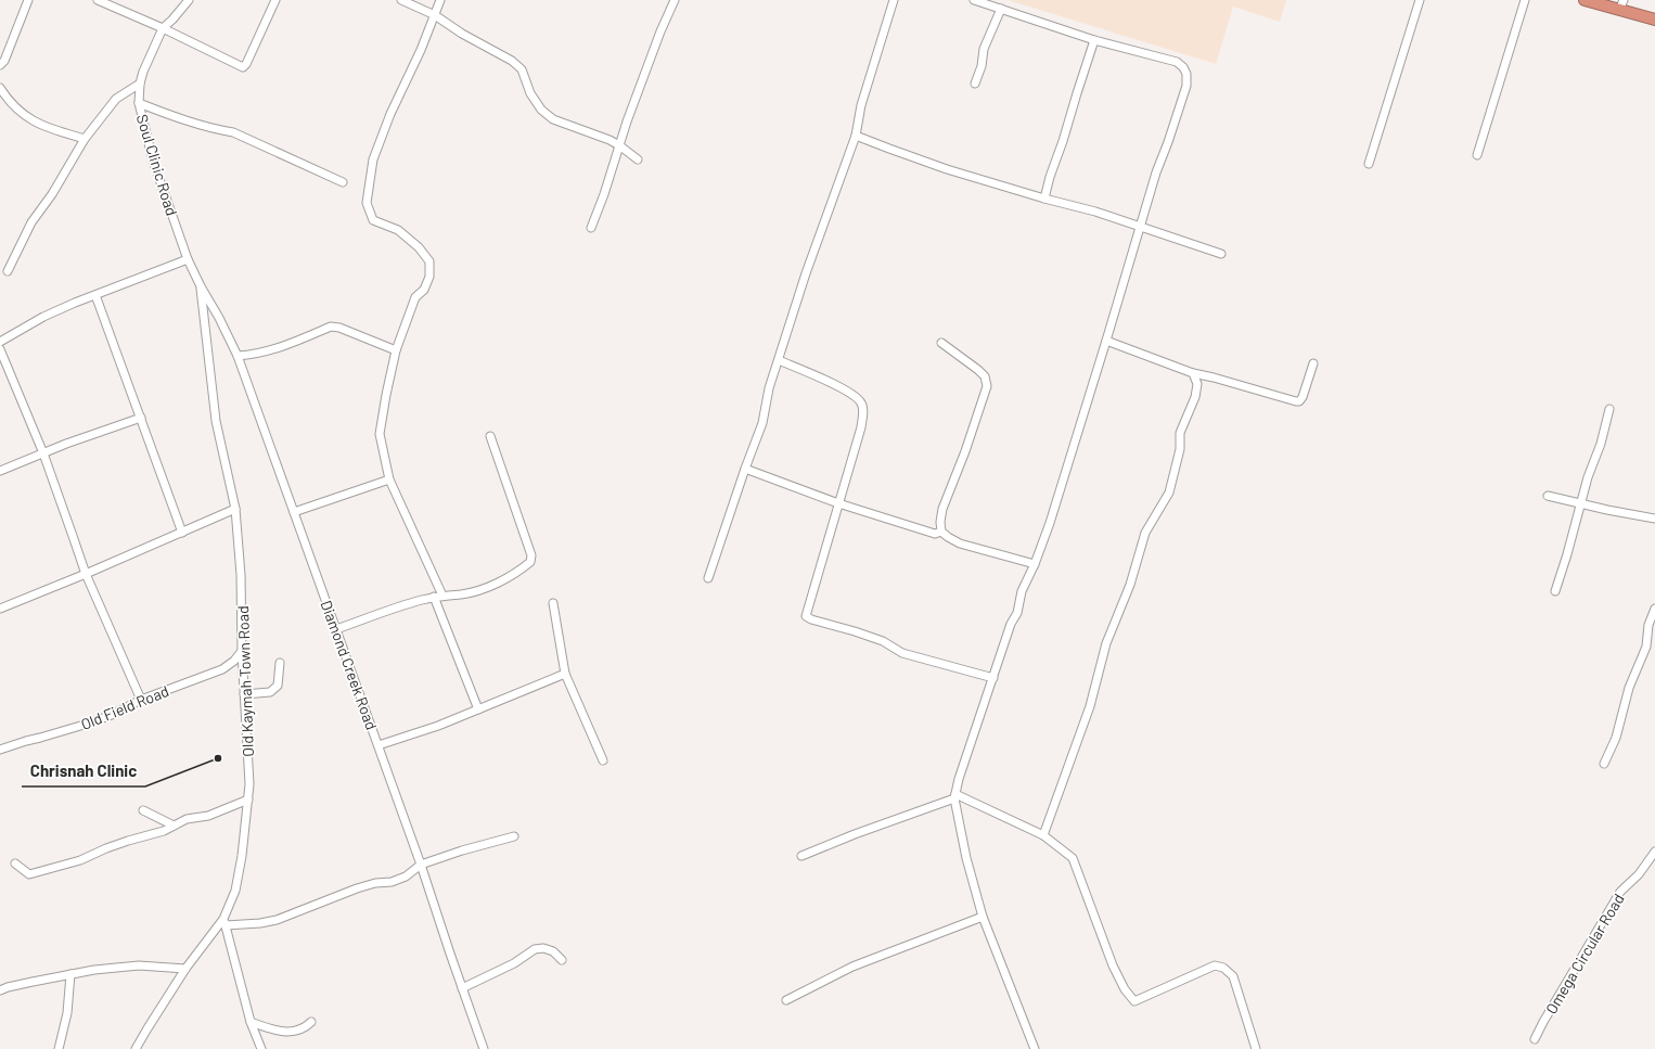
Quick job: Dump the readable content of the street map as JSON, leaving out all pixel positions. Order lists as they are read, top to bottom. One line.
{"streets":{"street":["Soul Clinic Road","Diamond Creek Road","Old Kaymah Town Road","Old Field Road","Omega Circular Road"]},"crossings":[["Soul Clinic Road","Diamond Creek Road"],["Soul Clinic Road","Old Kaymah Town Road"],["Diamond Creek Road","Old Kaymah Town Road"],["Old Kaymah Town Road","Old Field Road"]],"places":["Chrisnah Clinic"]}
